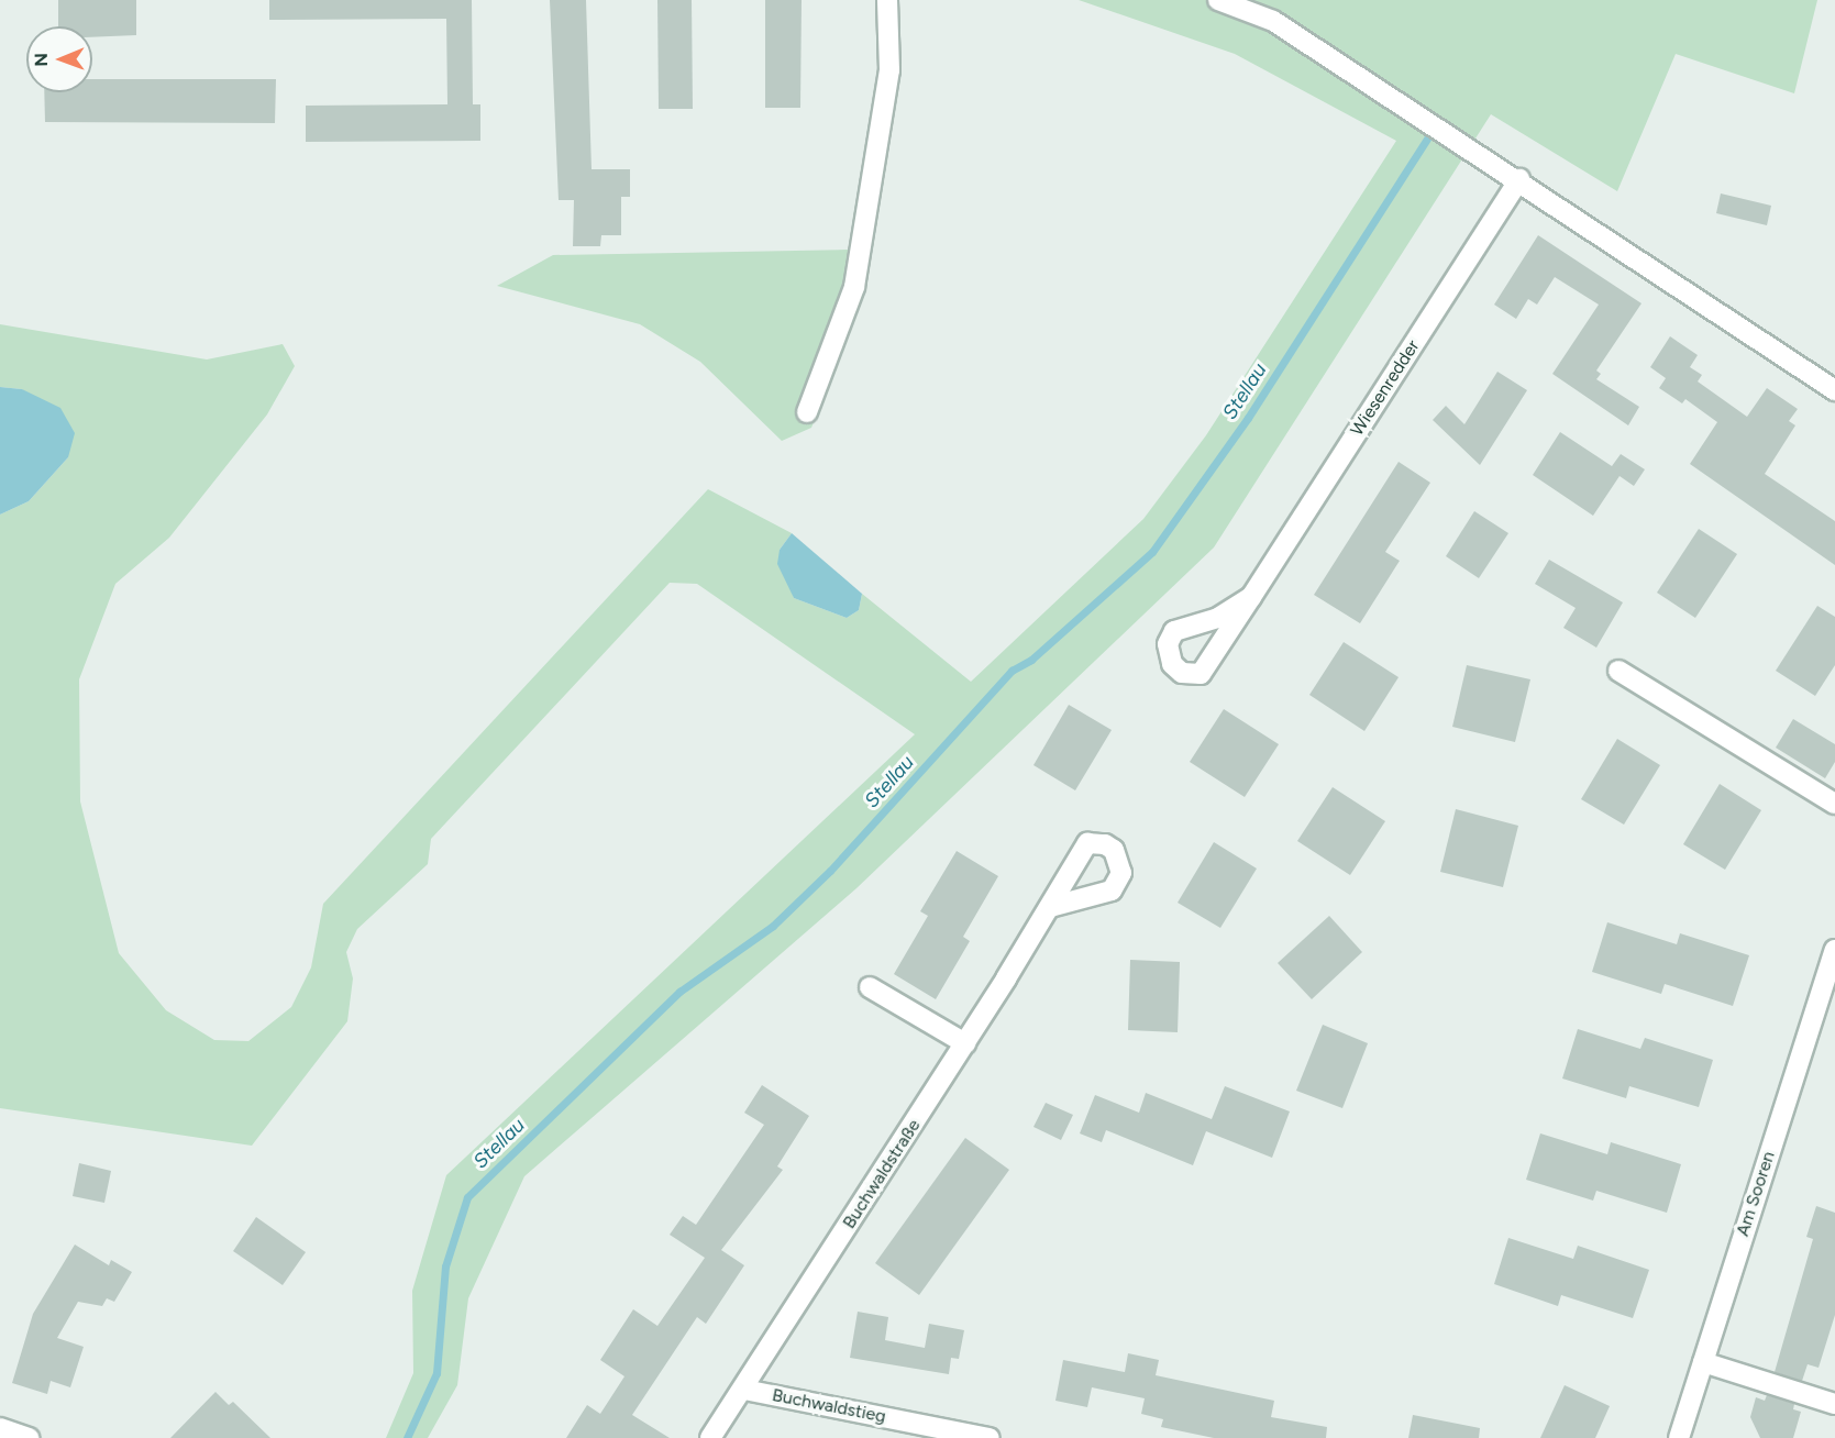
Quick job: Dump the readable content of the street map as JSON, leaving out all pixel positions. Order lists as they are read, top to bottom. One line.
{"streets":{"street":["Wiesenredder","Buchwaldstraße","Am Sooren","Buchwaldstieg"]},"crossings":[["Buchwaldstraße","Buchwaldstieg"]],"water":["Stellau"],"north":"left"}
